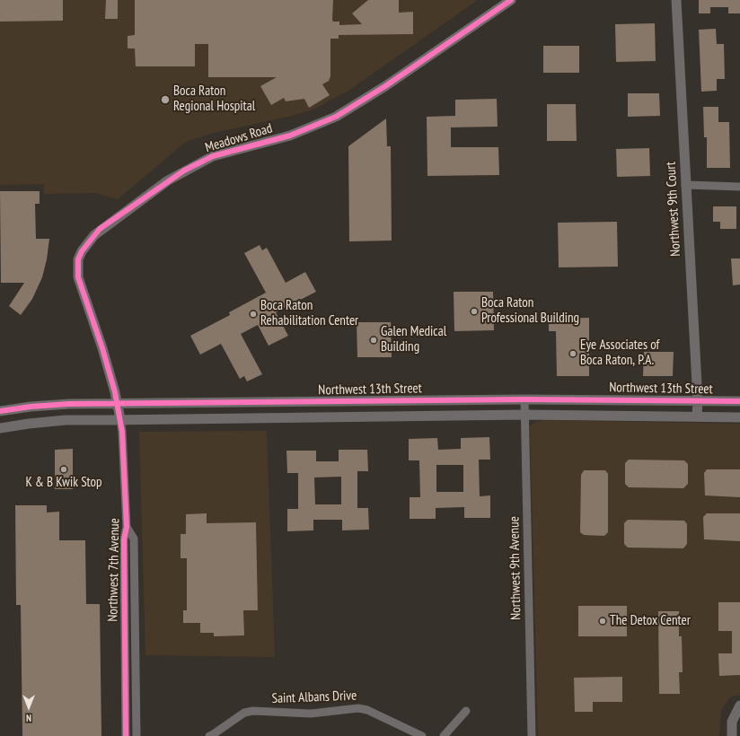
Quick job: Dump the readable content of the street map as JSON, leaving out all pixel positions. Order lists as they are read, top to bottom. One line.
{"streets":{"street":["Meadows Road","Northwest 9th Court","Northwest 13th Street","Northwest 9th Avenue","Northwest 7th Avenue","Saint Albans Drive"]},"crossings":[["Meadows Road","Northwest 13th Street"],["Meadows Road","Northwest 7th Avenue"],["Northwest 9th Court","Northwest 13th Street"],["Northwest 13th Street","Northwest 9th Avenue"],["Northwest 13th Street","Northwest 7th Avenue"]],"places":["Boca Raton Regional Hospital","Boca Raton Professional Building","Boca Raton Rehabilitation Center","Galen Medical Building","Eye Associates of Boca Raton, P.A.","K & B Kwik Stop","The Detox Center"],"north":"bottom"}
